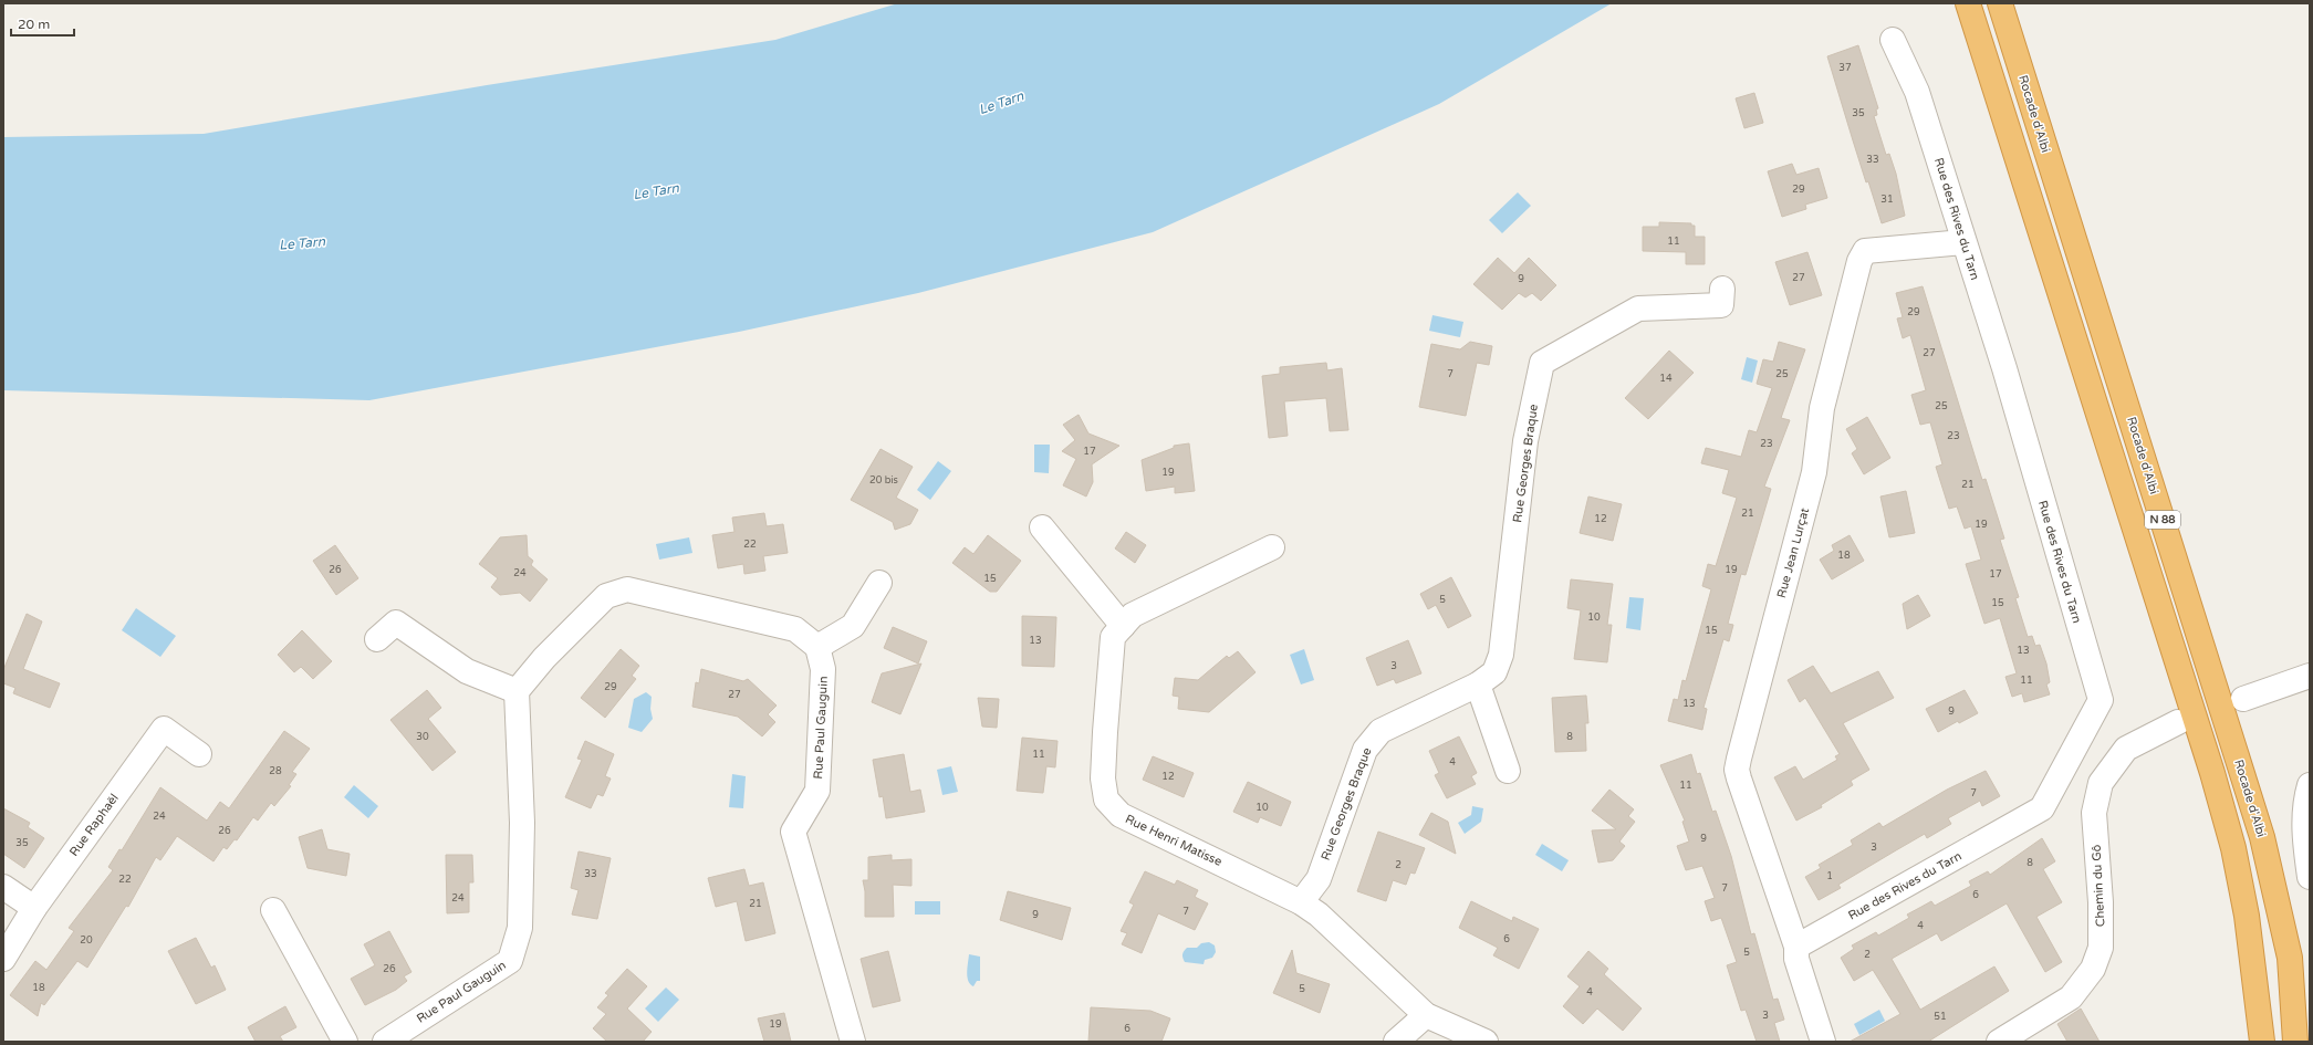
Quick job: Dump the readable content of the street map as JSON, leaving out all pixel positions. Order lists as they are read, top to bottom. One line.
{"streets":{"highway":["Rocade d'Albi","N 88"],"street":["Rue des Rives du Tarn","Rue Georges Braque","Rue Jean Lurçat","Rue Paul Gauguin","Rue Raphaël","Rue Henri Matisse","Chemin du Gô"]},"crossings":[["Rue des Rives du Tarn","Rue Jean Lurçat"],["Rue Georges Braque","Rue Henri Matisse"]],"water":["Le Tarn"],"house_numbers":["37","35","33","29","31","11","27","9","29","27","7","25","14","25","23","23","17","19","20 bis","21","21","12","19","22","18","26","19","24","17","15","5","15","10","15","13","13","3","11","29","27","13","9","30","8","11","4","28","12","11","7","10","24","26","9","35","3","8","2","33","1","22","7","6","24","21","7","9","4","6","20","5","2","26","18","5","4","3","51","19","6"],"scale_bar":"20 m"}
